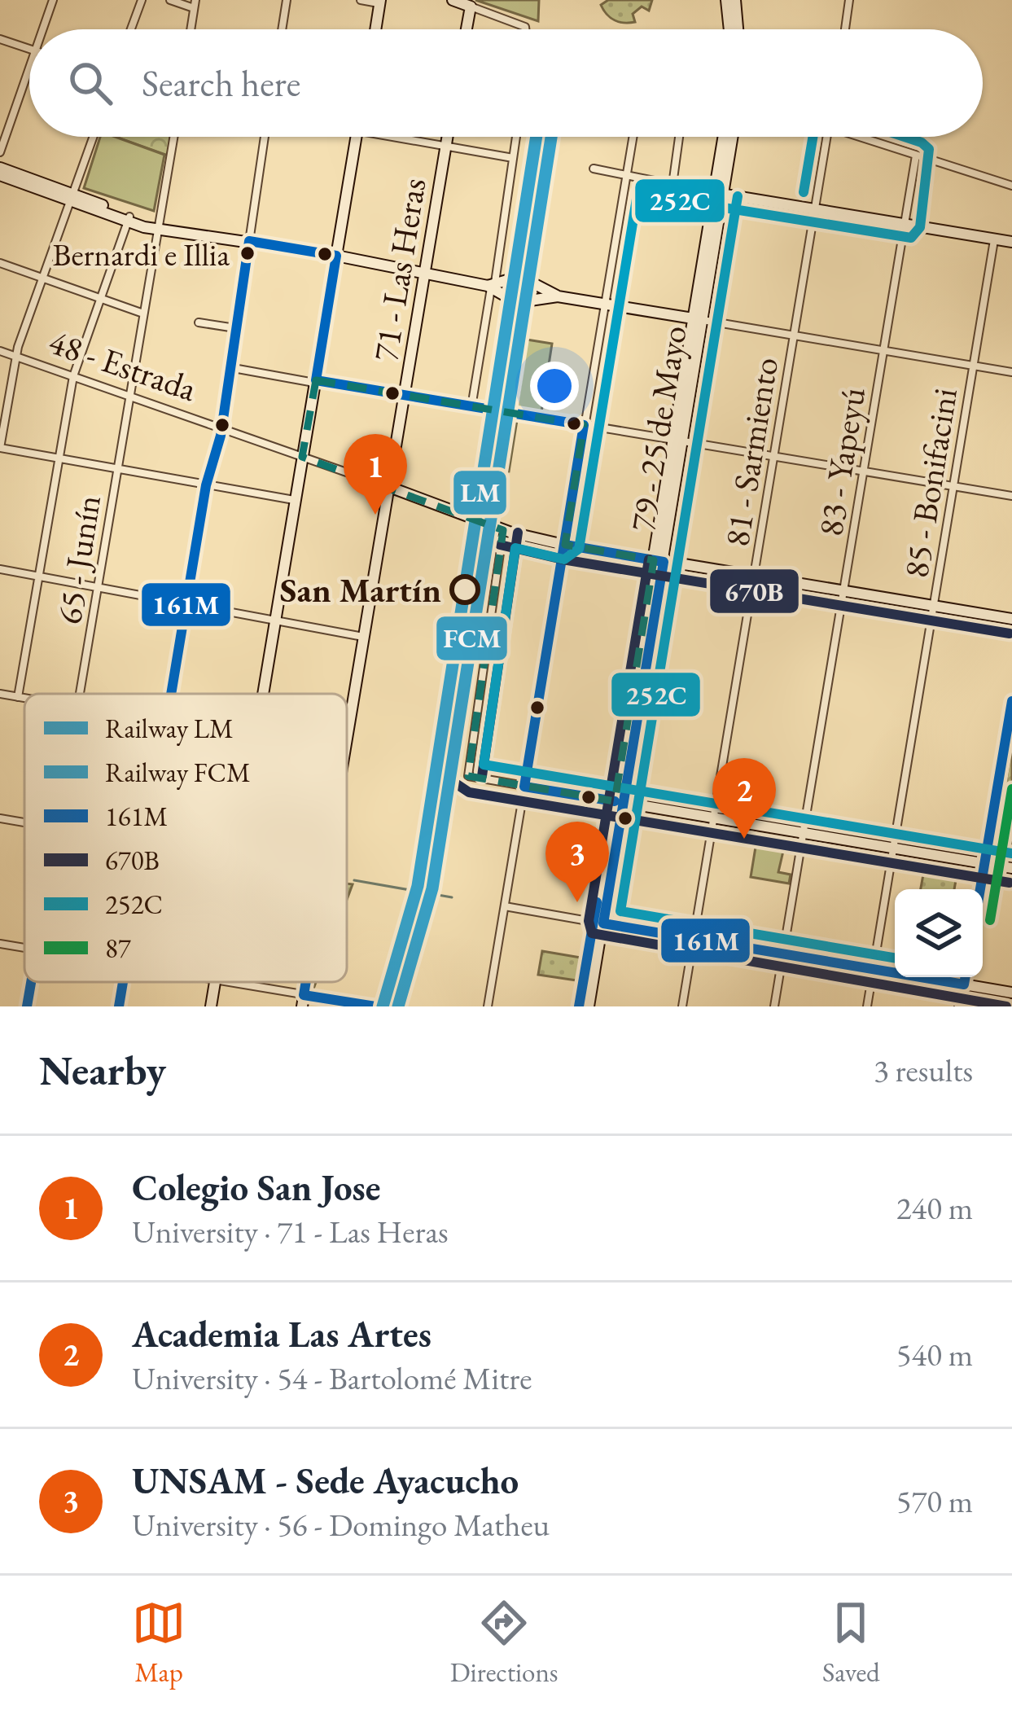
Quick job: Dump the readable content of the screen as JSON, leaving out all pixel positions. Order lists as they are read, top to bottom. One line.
{"streets":{"street":["71 - Las Heras","48 - Estrada","79 - 25 de Mayo","81 - Sarmiento","83 - Yapeyú","85 - Bonifacini","65 - Junín"]},"crossings":[["71 - Las Heras","48 - Estrada"],["48 - Estrada","79 - 25 de Mayo"],["48 - Estrada","81 - Sarmiento"],["48 - Estrada","83 - Yapeyú"],["48 - Estrada","85 - Bonifacini"],["48 - Estrada","65 - Junín"]],"places":["Bernardi e Illia","San Martín"],"lines":["rail line LM","rail line FCM","transit line 252C","transit line 161M","transit line 670B","transit line 87"],"legend":["Railway LM","Railway FCM","161M","670B","252C","87"],"page":{"search":"Search here","pins":["1","2","3"],"heading":["Nearby","3 results"],"list":[{"mark":"1","name":"Colegio San Jose","note":"University · 71 - Las Heras","value":"240 m"},{"mark":"2","name":"Academia Las Artes","note":"University · 54 - Bartolomé Mitre","value":"540 m"},{"mark":"3","name":"UNSAM - Sede Ayacucho","note":"University · 56 - Domingo Matheu","value":"570 m"}],"nav":["Map","Directions","Saved"]}}
